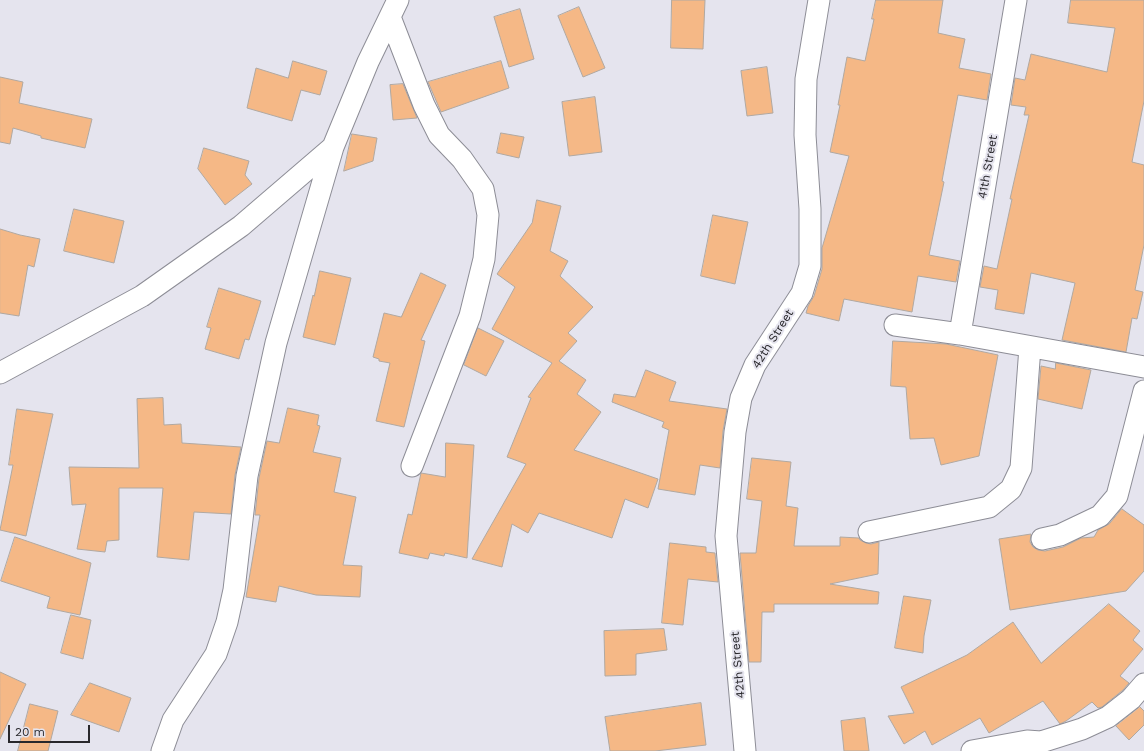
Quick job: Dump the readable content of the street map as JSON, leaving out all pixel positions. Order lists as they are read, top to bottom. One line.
{"streets":{"street":["41th Street","42th Street"]},"scale_bar":"20 m"}
